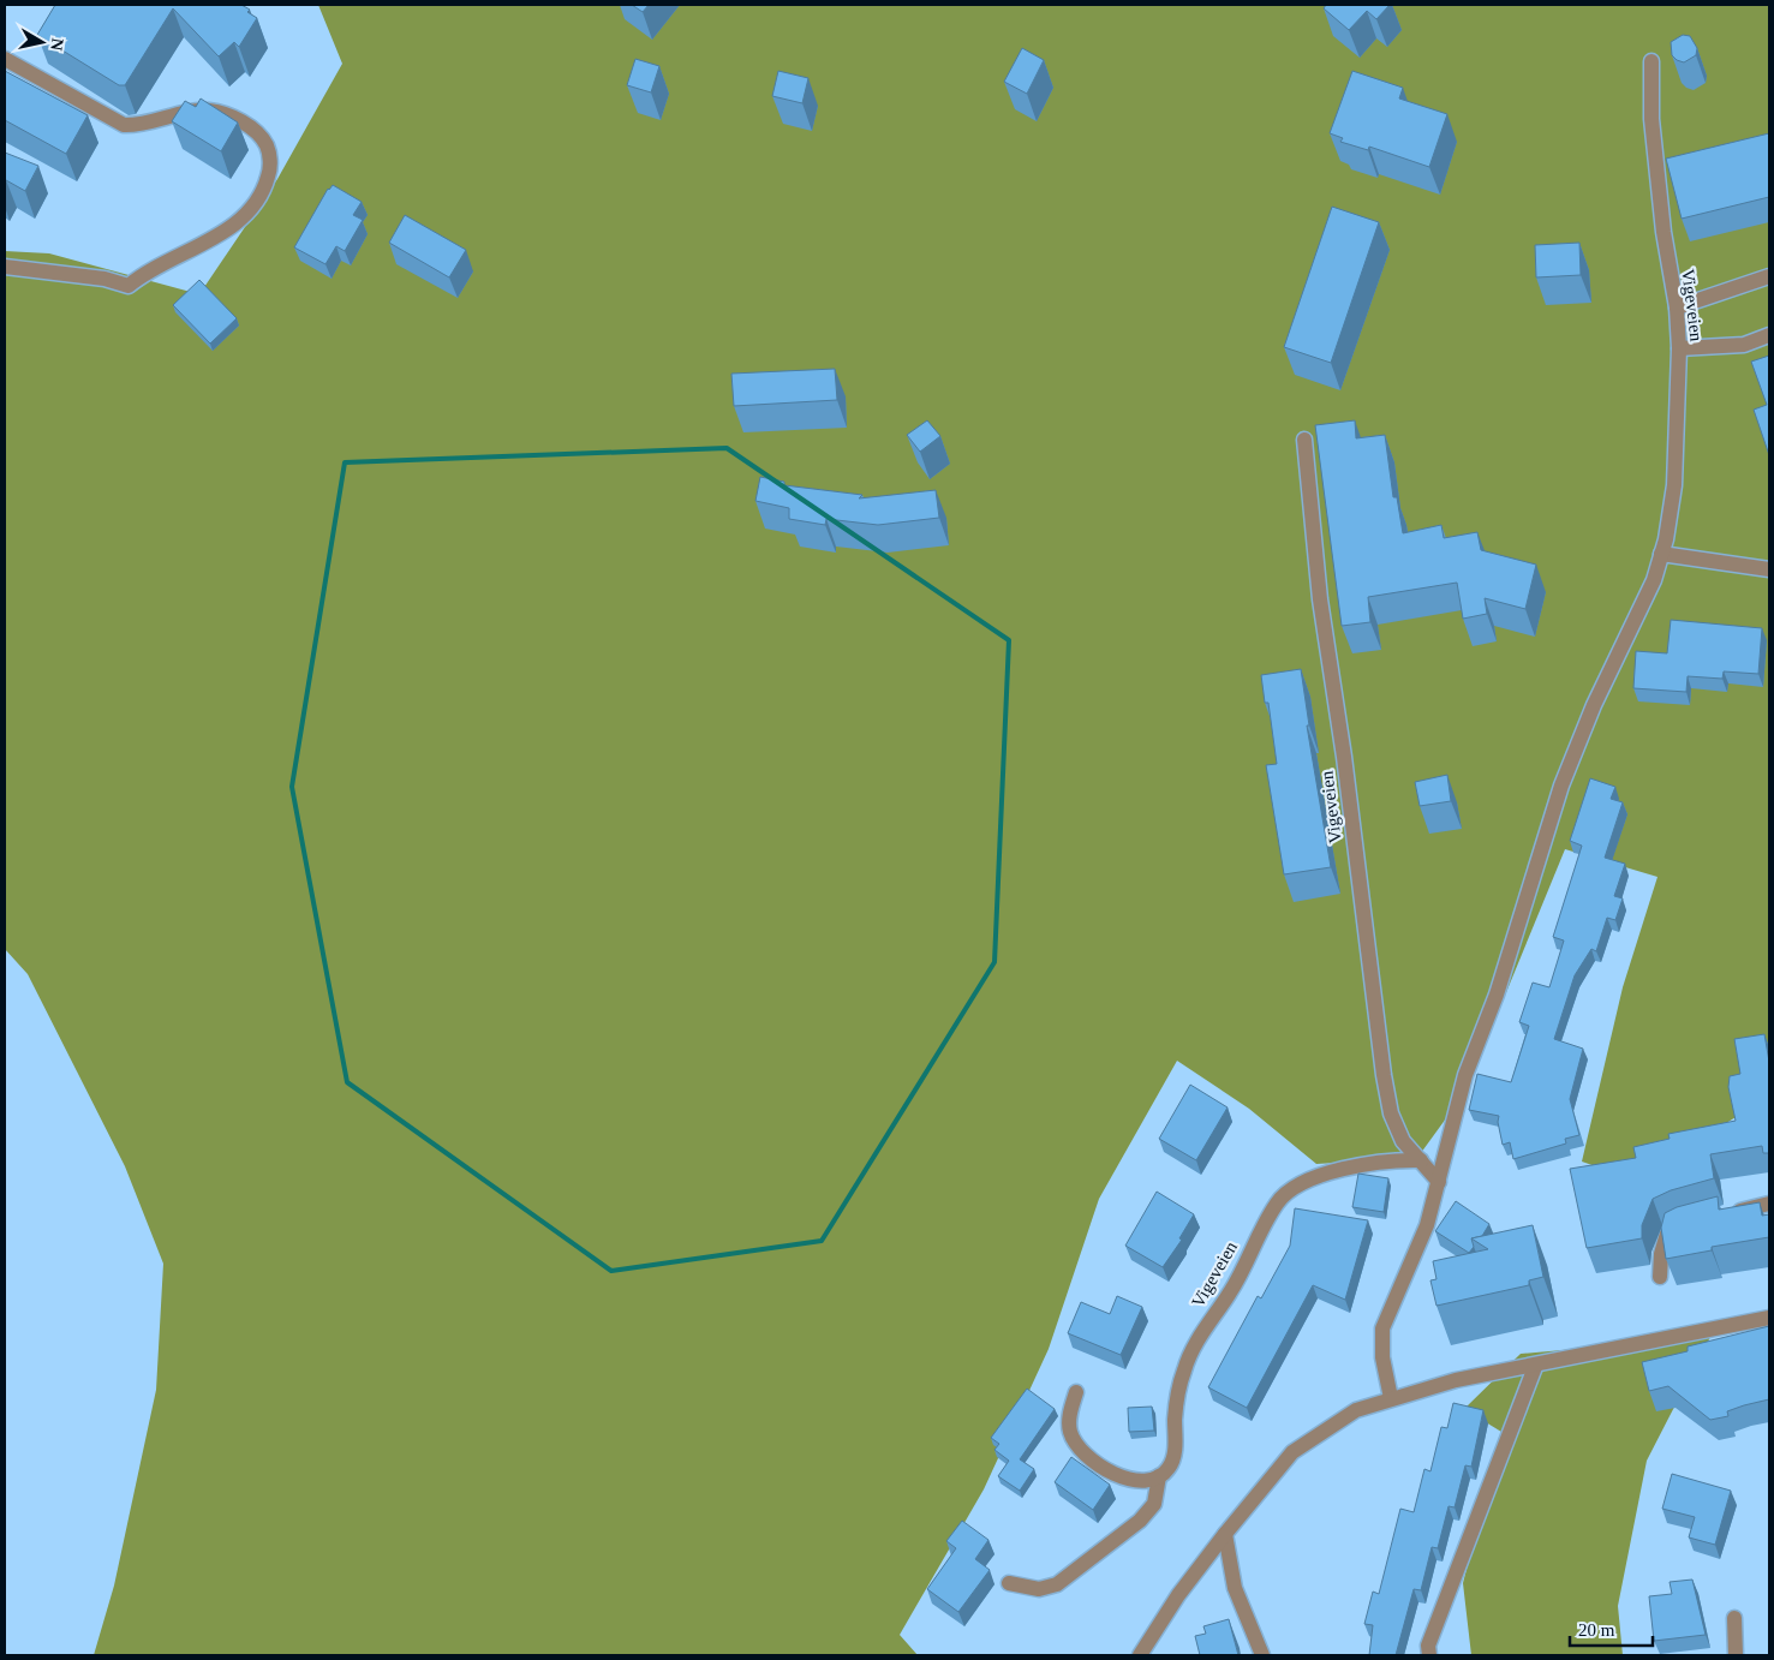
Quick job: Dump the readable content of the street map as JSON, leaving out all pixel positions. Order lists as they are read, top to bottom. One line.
{"streets":{"street":["Vigeveien"]},"scale_bar":"20 m","north":"right"}
